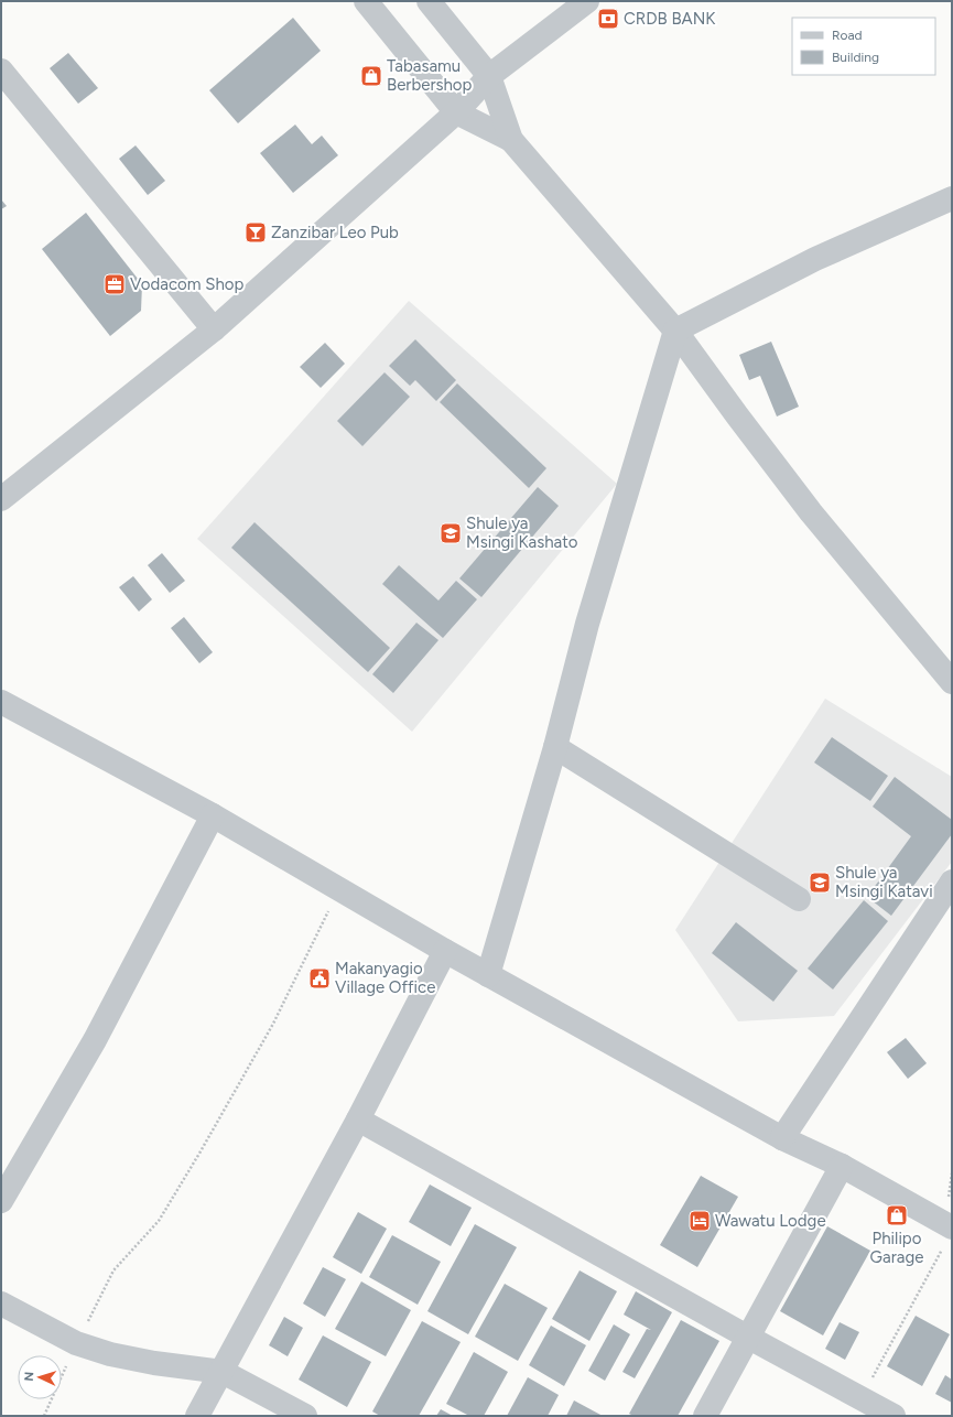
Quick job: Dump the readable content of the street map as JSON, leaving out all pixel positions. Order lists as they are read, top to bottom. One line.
{"places":{"bank":["CRDB BANK"],"shop":["Tabasamu Berbershop","Philipo Garage"],"bar":["Zanzibar Leo Pub"],"office":["Vodacom Shop"],"school or university":["Shule ya Msingi Kashato","Shule ya Msingi Katavi"],"public building":["Makanyagio Village Office"],"hotel":["Wawatu Lodge"]},"legend":["Road","Building"],"north":"left"}
